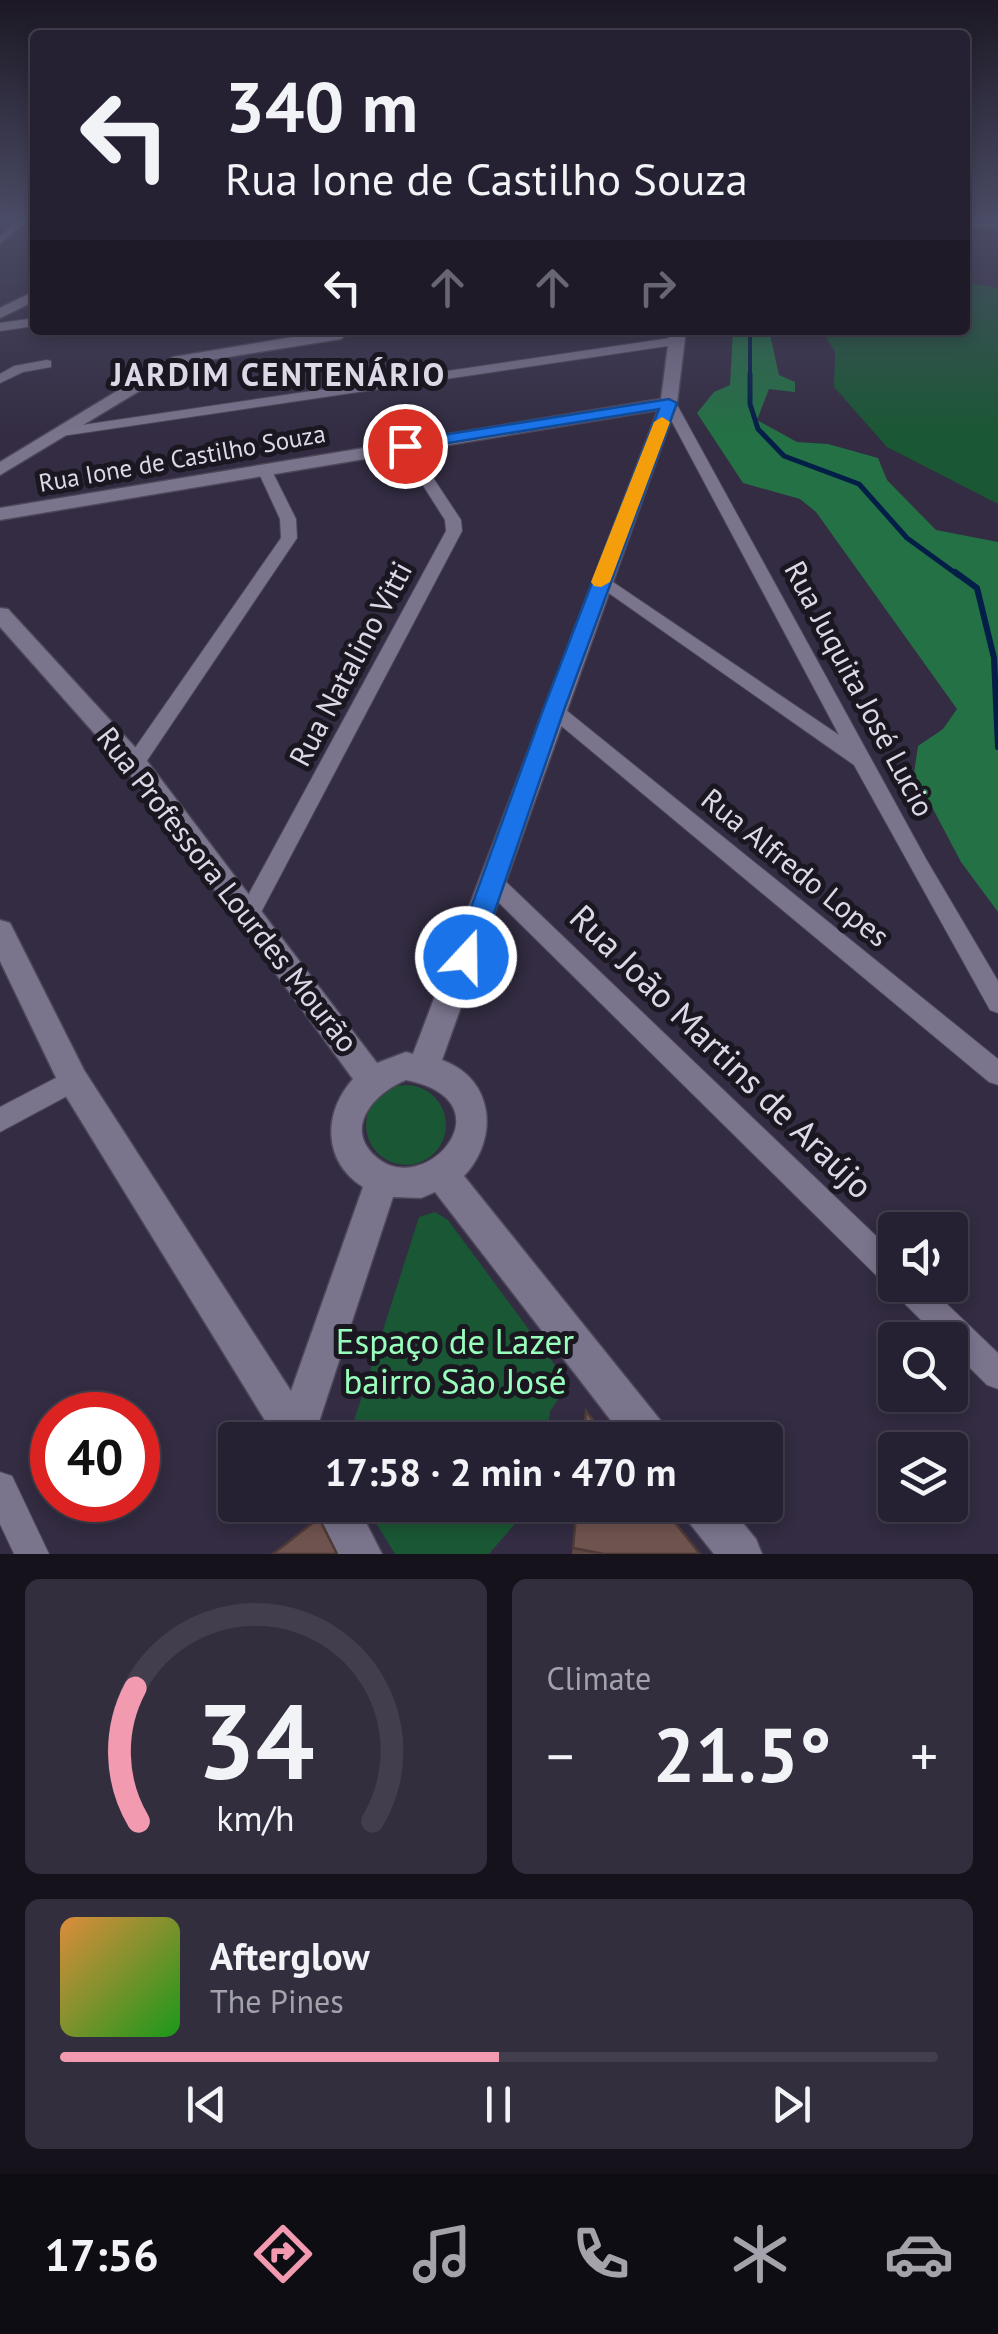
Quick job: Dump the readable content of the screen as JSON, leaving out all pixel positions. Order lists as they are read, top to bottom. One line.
{"streets":{"street":["Rua Ione de Castilho Souza","Rua Natalino Vitti","Rua Juquita José Lucio","Rua Alfredo Lopes","Rua Professora Lourdes Mourão","Rua João Martins de Araújo"]},"crossings":[["Rua Ione de Castilho Souza","Rua Natalino Vitti"],["Rua Ione de Castilho Souza","Rua Juquita José Lucio"],["Rua Natalino Vitti","Rua Professora Lourdes Mourão"]],"districts":["JARDIM CENTENÁRIO"],"parks":["Espaço de Lazer bairro São José"],"page":{"turn":["340 m","Rua Ione de Castilho Souza"],"limit":"40","trip":"17:58 · 2 min · 470 m","tile":"Climate","heat":["−","21.5°","+"],"song":["Afterglow","The Pines"],"tabs":"17:56","gauge":["34","km/h"]}}
